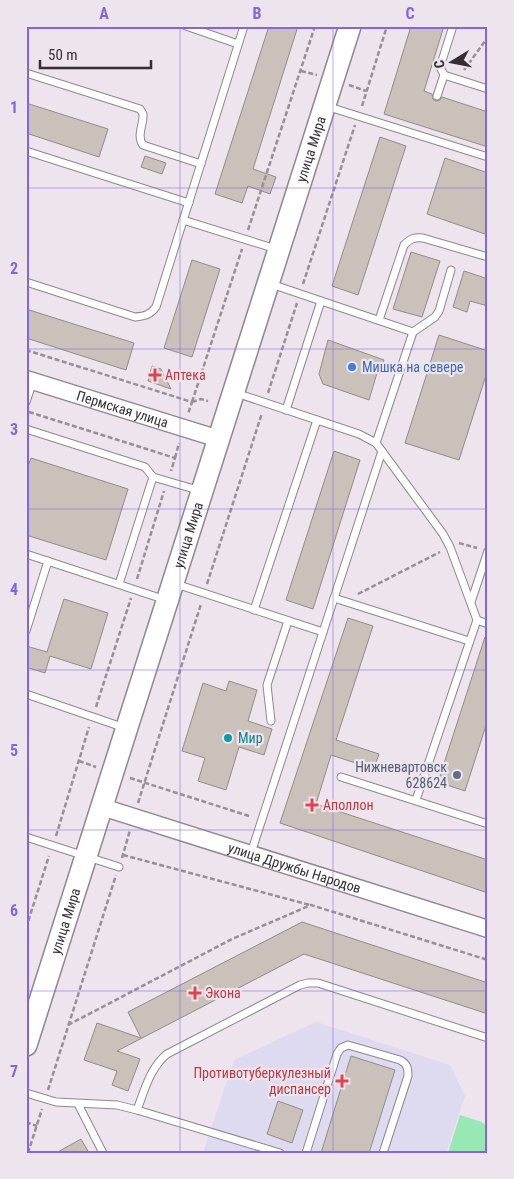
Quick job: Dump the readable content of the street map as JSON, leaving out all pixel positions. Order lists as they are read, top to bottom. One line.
{"streets":{"main road":["улица Мира"],"street":["Пермская улица","улица Дружбы Народов"]},"crossings":[["улица Мира","Пермская улица"],["улица Мира","улица Дружбы Народов"]],"places":{"other":["Мишка на севере","Мир","Нижневартовск 628624"],"health":["Аптека","Аполлон","Экона","Противотуберкулезный диспансер"]},"scale_bar":"50 m","north":"left","grid":{"columns":["A","B","C"],"rows":["1","2","3","4","5","6","7"]}}
